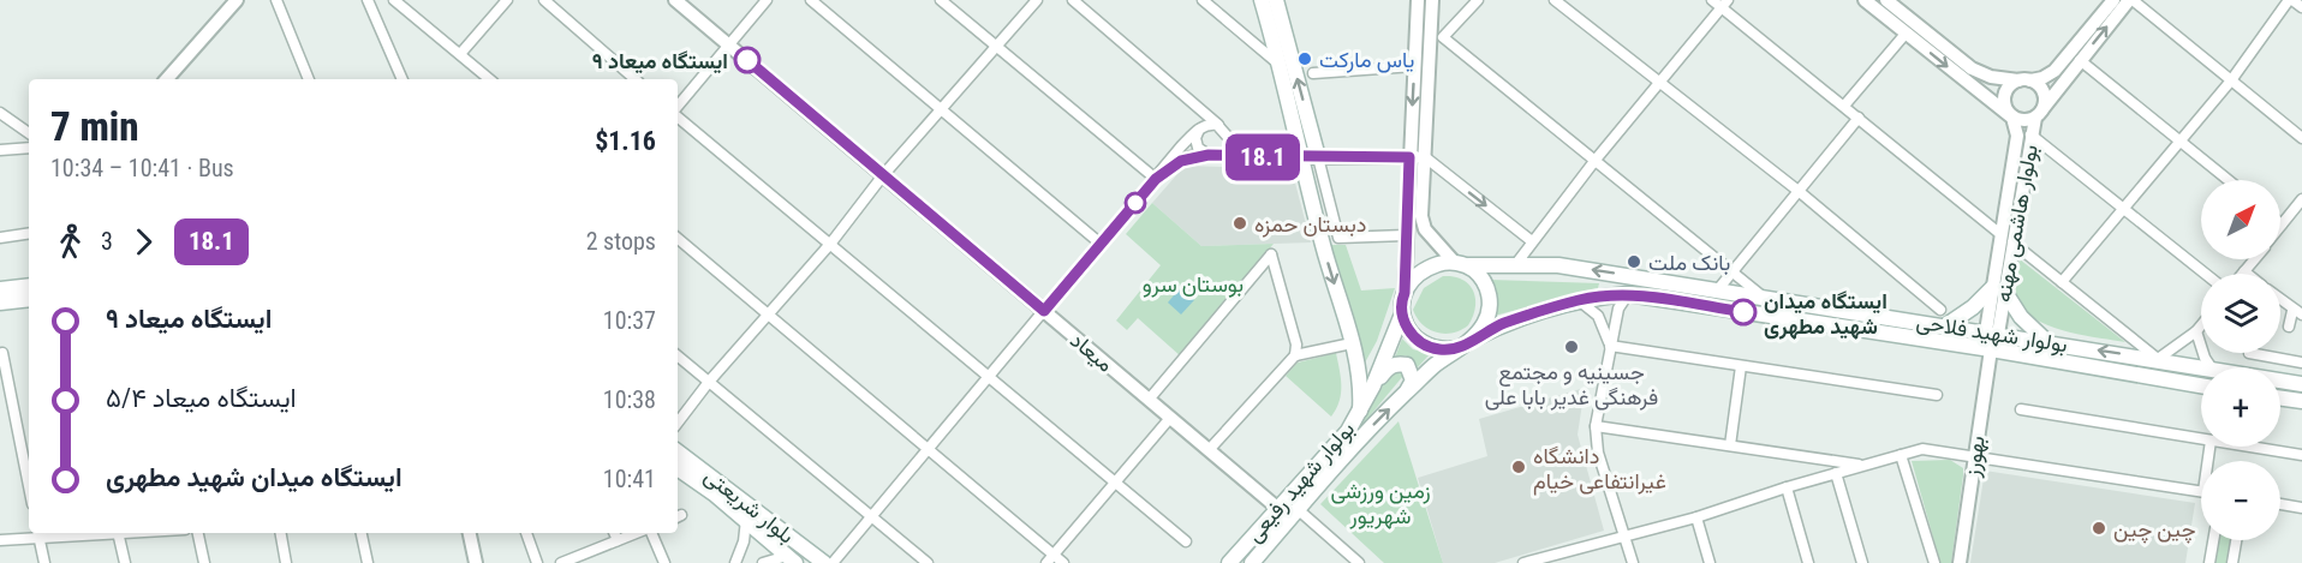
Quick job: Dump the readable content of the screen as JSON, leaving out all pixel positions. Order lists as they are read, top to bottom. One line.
{"streets":{"main road":["بولوار شهید فلاحی","بولوار شهید رفیعی","بلوار شریعتی"],"street":["بولوار هاشمی مهنه","میعاد","بهورز"]},"crossings":[["بولوار هاشمی مهنه","بولوار شهید فلاحی"],["بولوار هاشمی مهنه","بهورز"],["بولوار شهید فلاحی","بهورز"],["بولوار شهید فلاحی","بولوار شهید رفیعی"],["میعاد","بولوار شهید رفیعی"]],"parks":["بوستان سرو","زمین ورزشی شهریور"],"places":["یاس مارکت","ایستگاه میعاد ۹","دبستان حمزه","بانک ملت","ایستگاه میدان شهید مطهری","جسینیه و مجتمع فرهنگی غدیر بابا علی","دانشگاه غیرانتفاعی خیام","چین چین"],"lines":["bus line 18.1"],"north":"top right","page":{"on_map":"18.1","heading":["7 min","10:34 – 10:41 · Bus","$1.16"],"map_buttons":["+","−"],"legs":["3","18.1","2 stops"],"list":[{"name":"ایستگاه میعاد ۹","value":"10:37"},{"name":"ایستگاه میعاد ۵/۴","value":"10:38"},{"name":"ایستگاه میدان شهید مطهری","value":"10:41"}]}}
